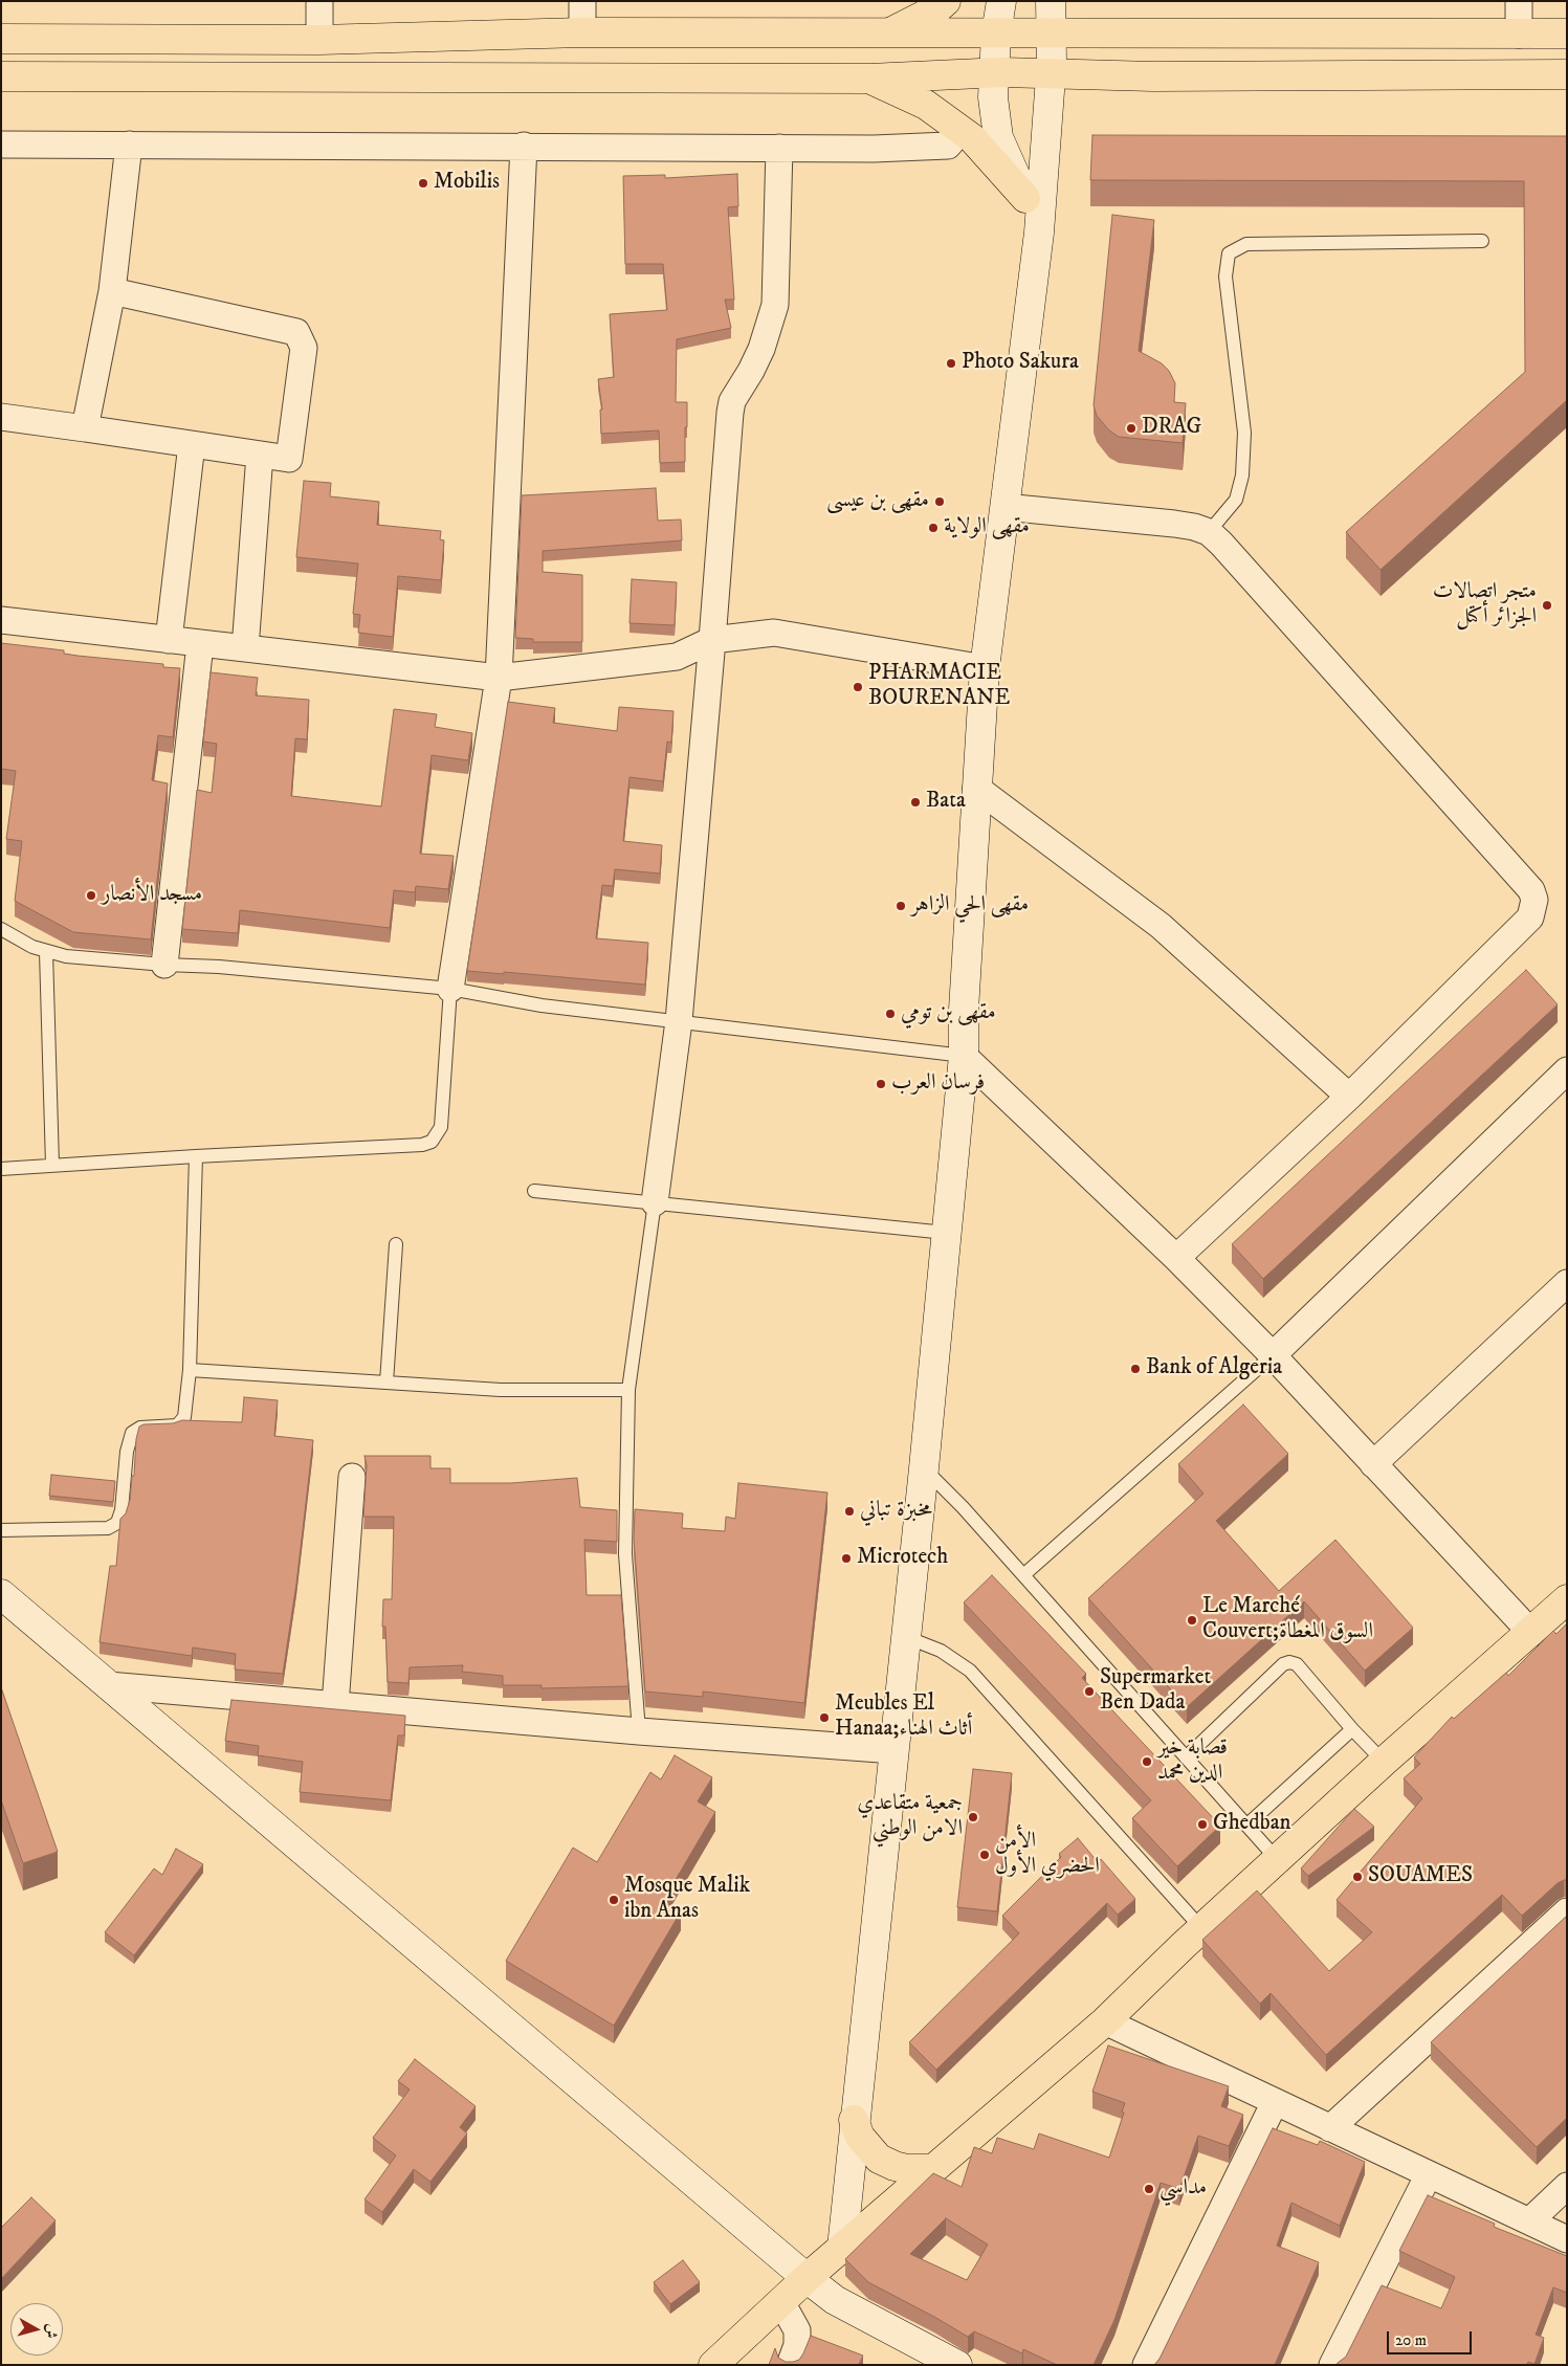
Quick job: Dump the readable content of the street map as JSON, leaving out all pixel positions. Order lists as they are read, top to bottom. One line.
{"places":["Mobilis","Photo Sakura","DRAG","مقهى بن عيسى","مقهى الولاية","متجر اتصالات الجزائر أكتل","PHARMACIE BOURENANE","Bata","مسجد الأنصار","مقهى الحي الزاهر","مقهى بن تومي","فرسان العرب","Bank of Algeria","مخبزة تباني","Microtech","Le Marché Couvert;السوق المغطاة","Supermarket Ben Dada","Meubles El Hanaa;أثاث الهناء","قصابة خير الدين محمد","جمعية متقاعدي الامن الوطني","Ghedban","الأمن الحضري الأول","SOUAMES","Mosque Malik ibn Anas","مداسي"],"scale_bar":"20 m","north":"right"}
